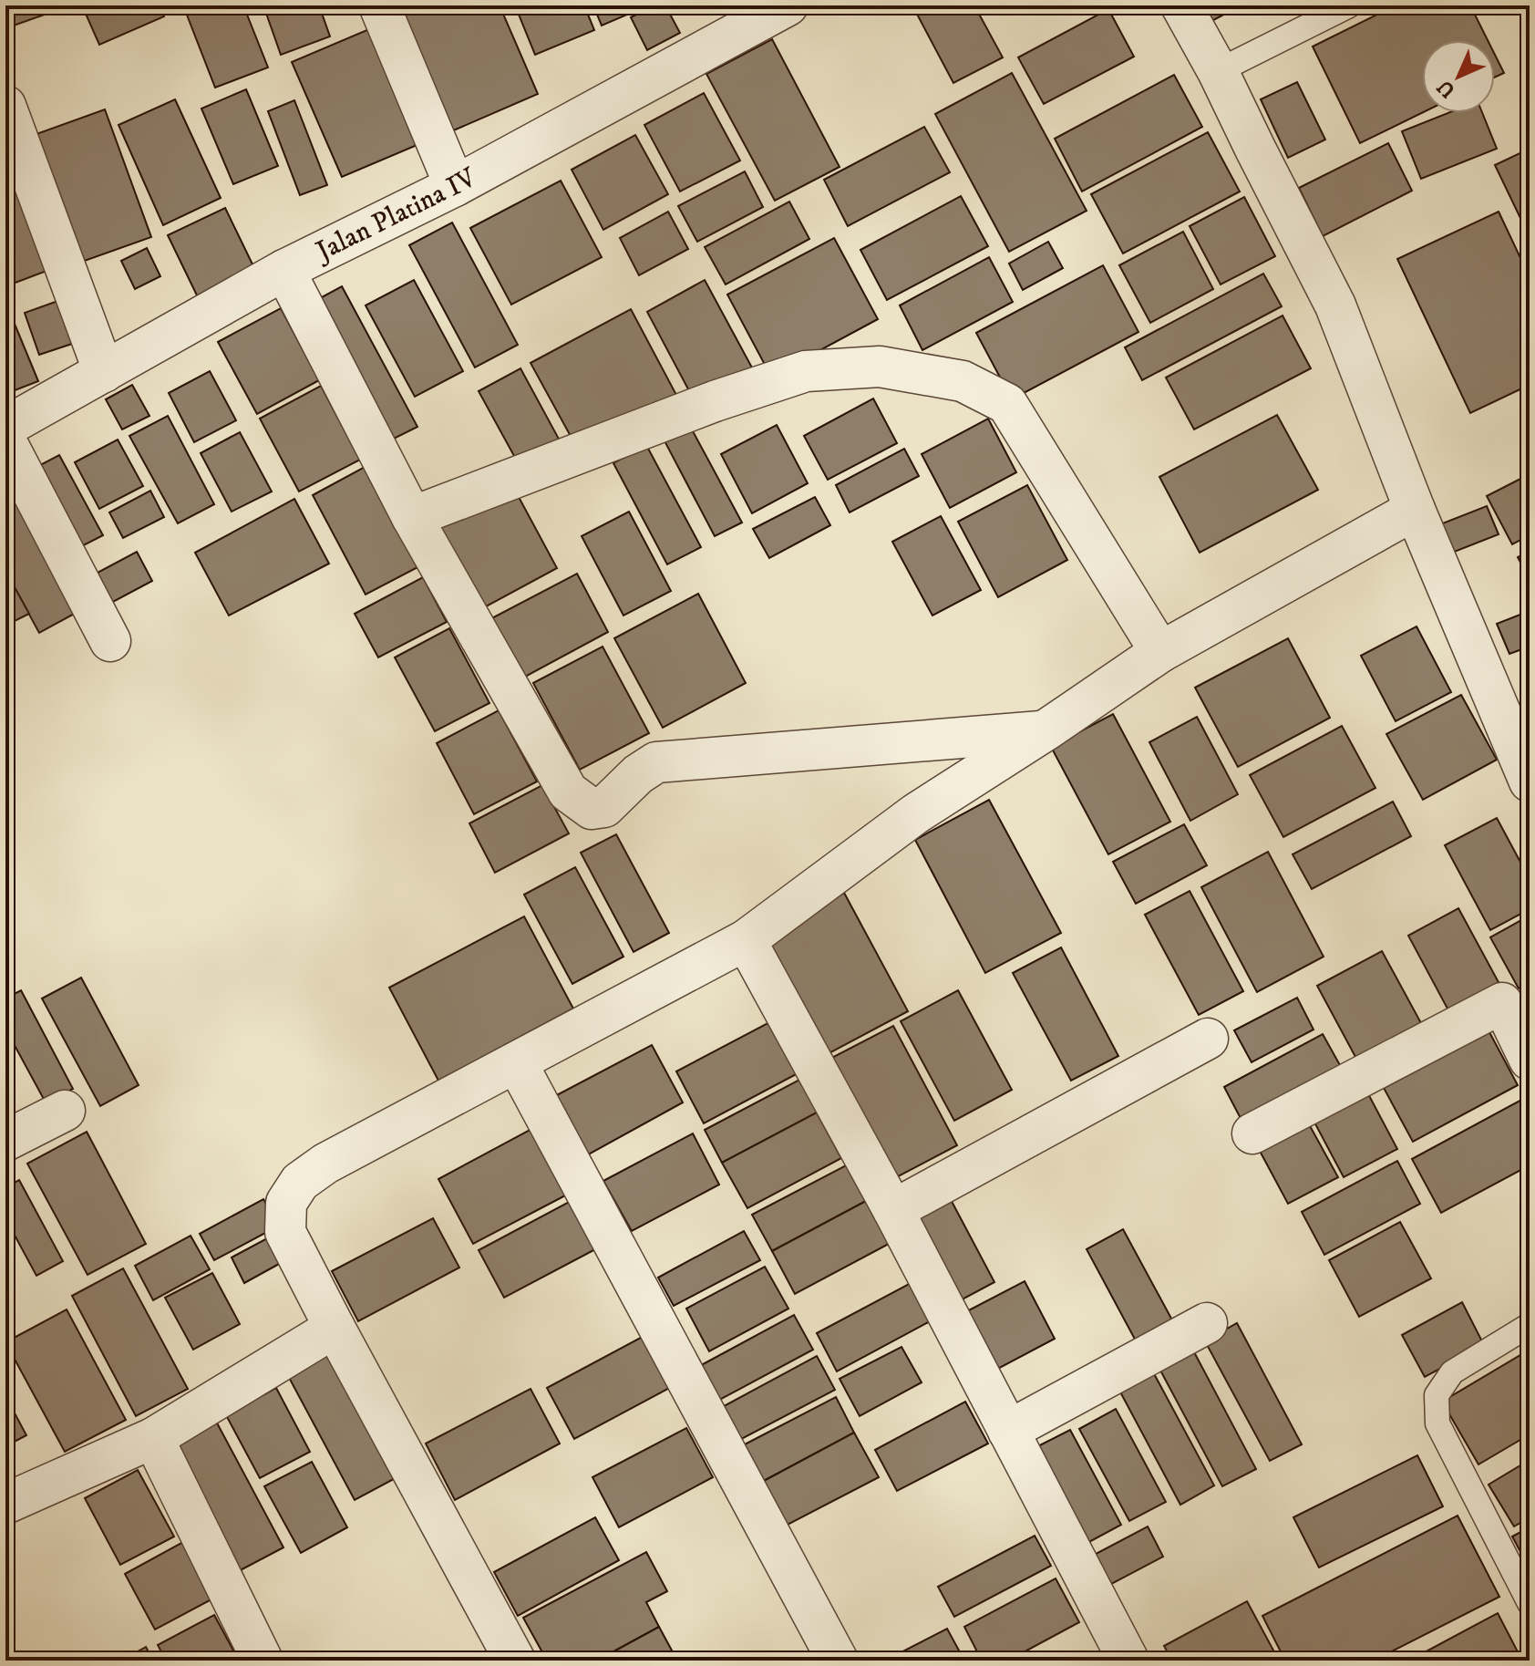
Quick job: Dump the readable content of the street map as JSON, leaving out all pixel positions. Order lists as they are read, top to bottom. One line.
{"streets":{"street":["Jalan Platina IV"]},"north":"bottom left"}
